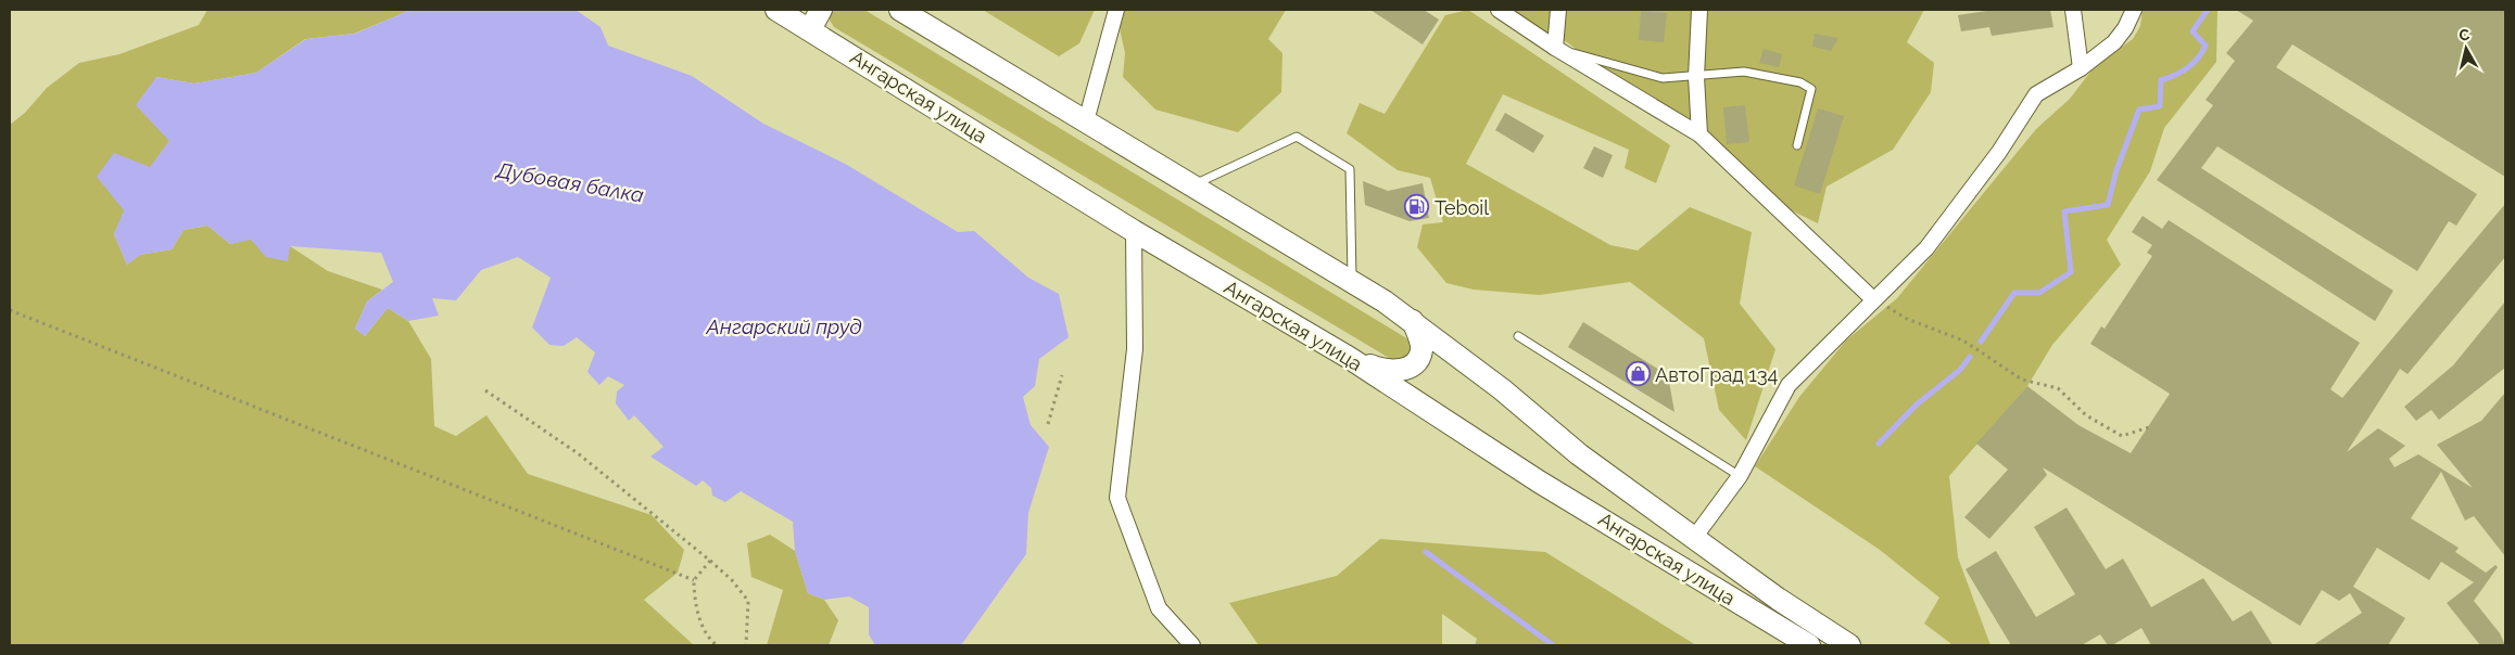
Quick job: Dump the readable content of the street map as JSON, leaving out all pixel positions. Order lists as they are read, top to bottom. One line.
{"streets":{"main road":["Ангарская улица"]},"water":["Дубовая балка","Ангарский пруд"],"places":{"fuel station":["Teboil"],"shop":["АвтоГрад 134"]},"north":"top"}
